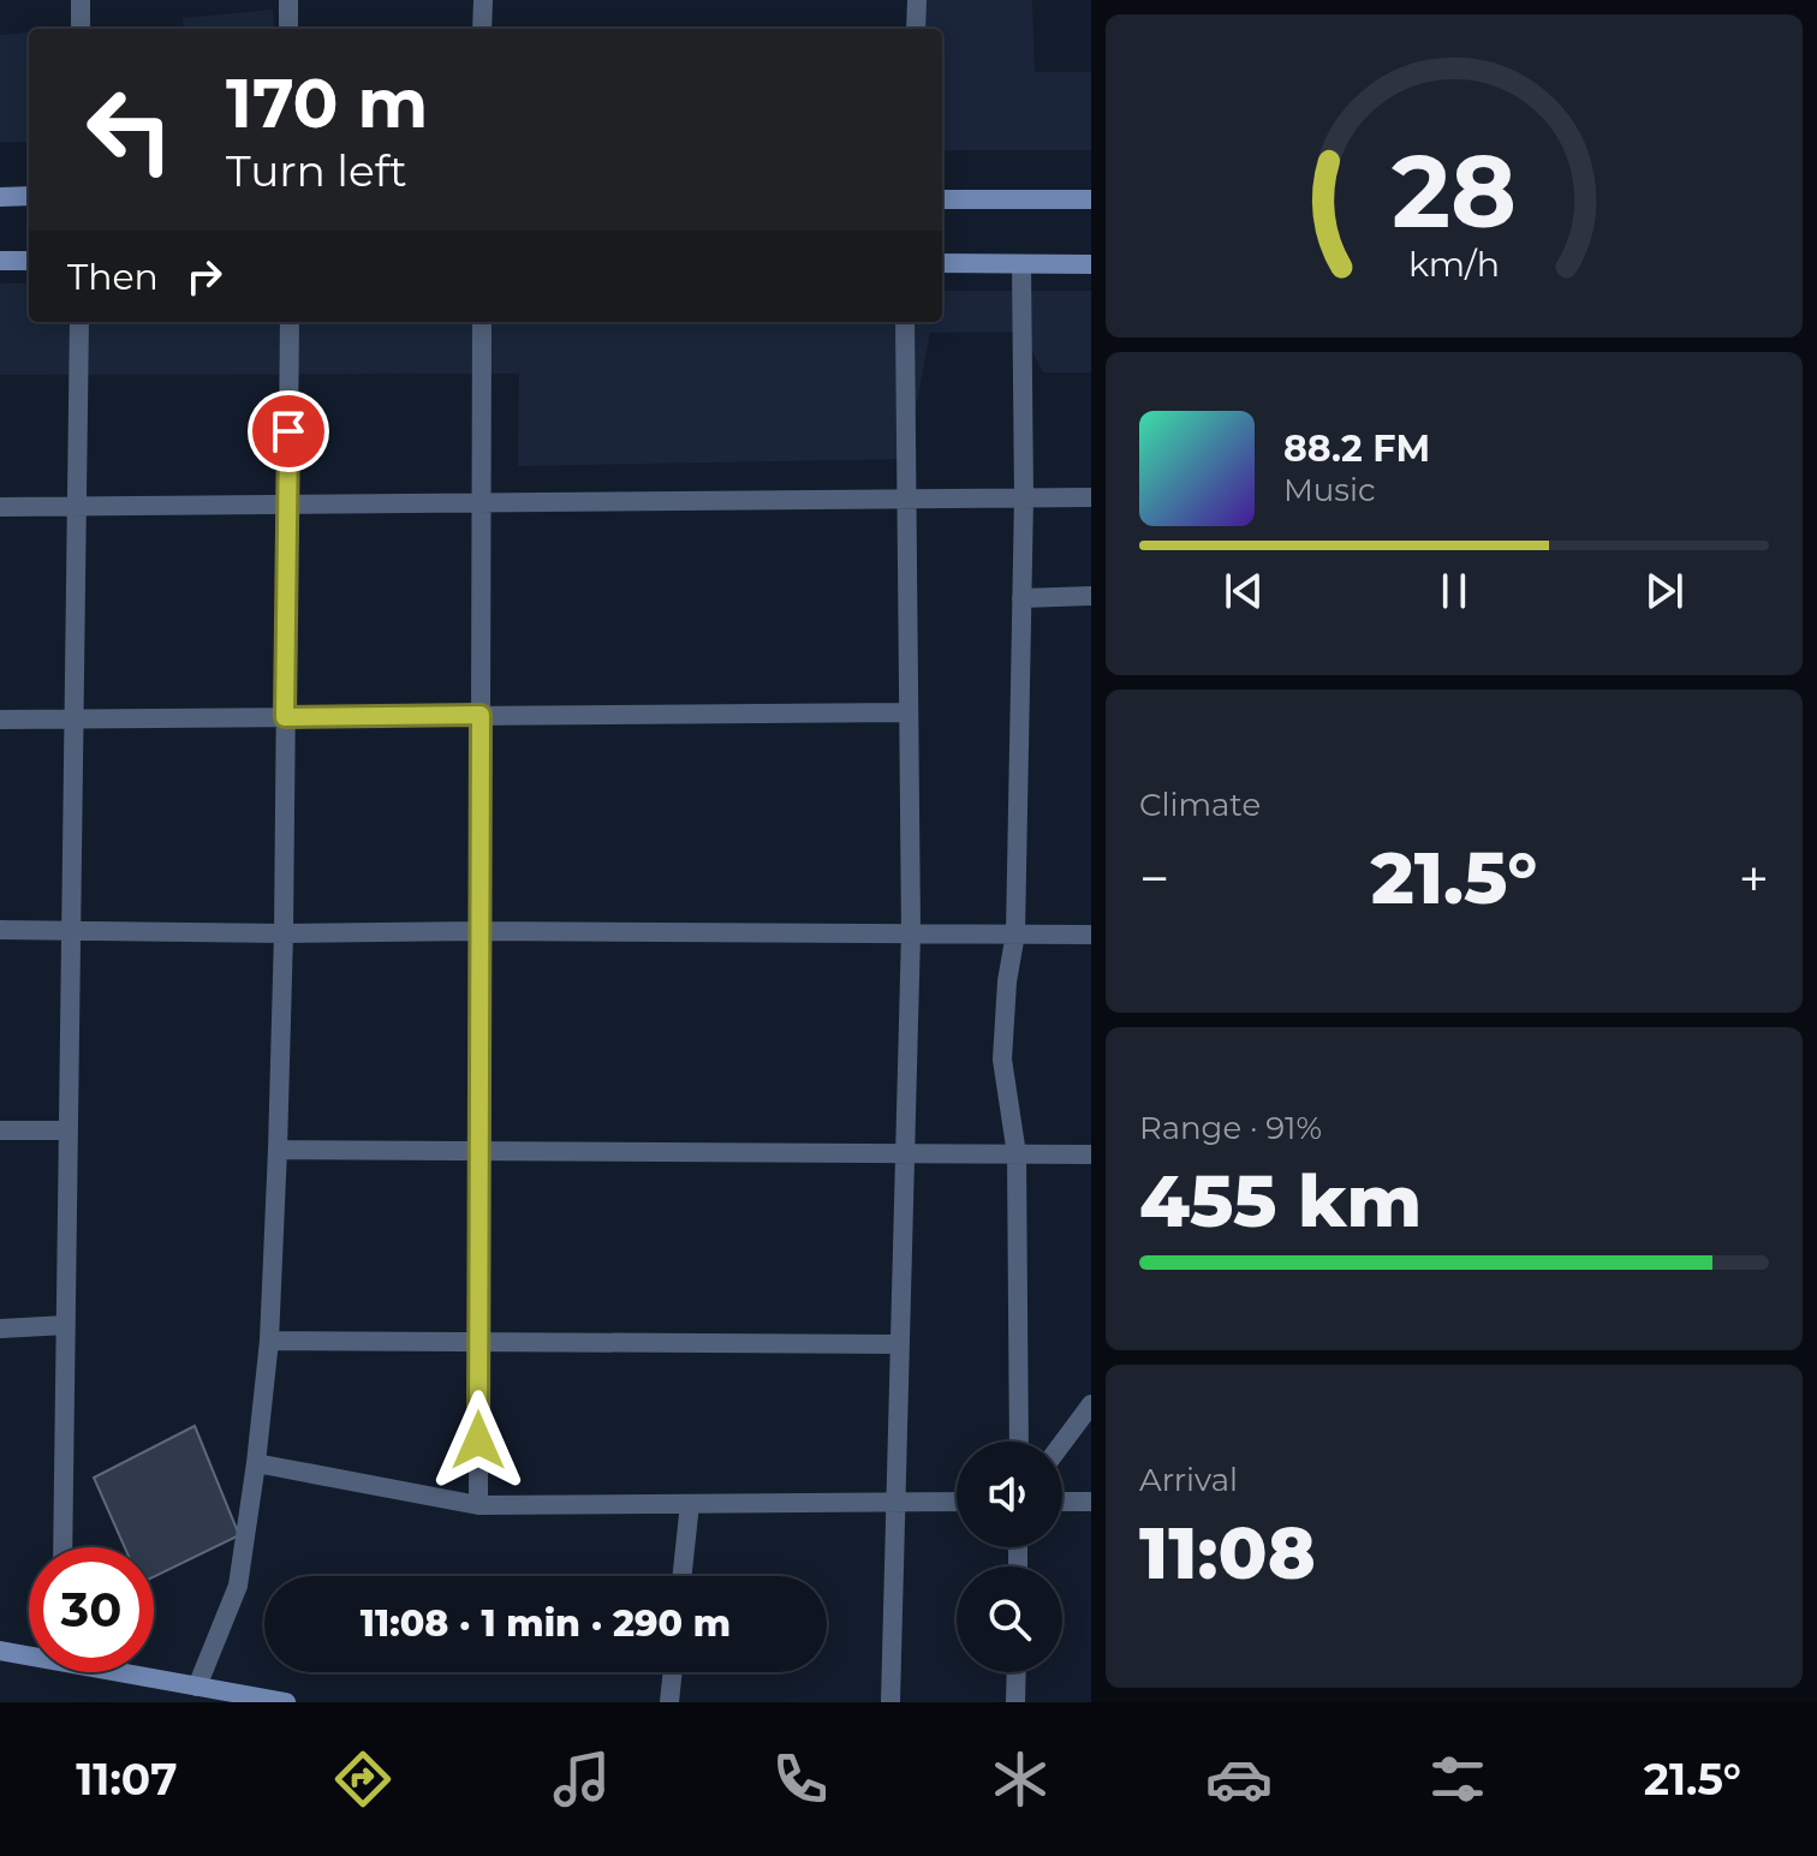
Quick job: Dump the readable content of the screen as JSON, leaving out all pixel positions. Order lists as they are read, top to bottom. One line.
{"page":{"turn":["170 m","Turn left"],"then":"Then","song":["88.2 FM","Music"],"tile":["Climate",["Range · 91%","455 km"],["Arrival","11:08"]],"heat":["−","21.5°","+"],"limit":"30","trip":"11:08 · 1 min · 290 m","tabs":["11:07","21.5°"],"gauge":["28","km/h"]}}
